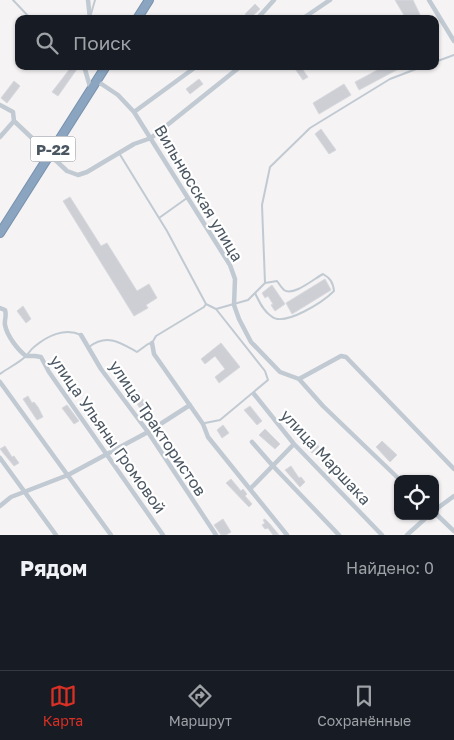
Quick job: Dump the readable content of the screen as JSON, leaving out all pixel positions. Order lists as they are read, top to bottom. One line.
{"streets":{"highway":["Р-22"],"street":["Вильнюсская улица","улица Трактористов","улица Ульяны Громовой","улица Маршака"]},"crossings":[["Р-22","Вильнюсская улица"]],"page":{"search":"Поиск","heading":["Рядом","Найдено: 0"],"nav":["Карта","Маршрут","Сохранённые"]}}
